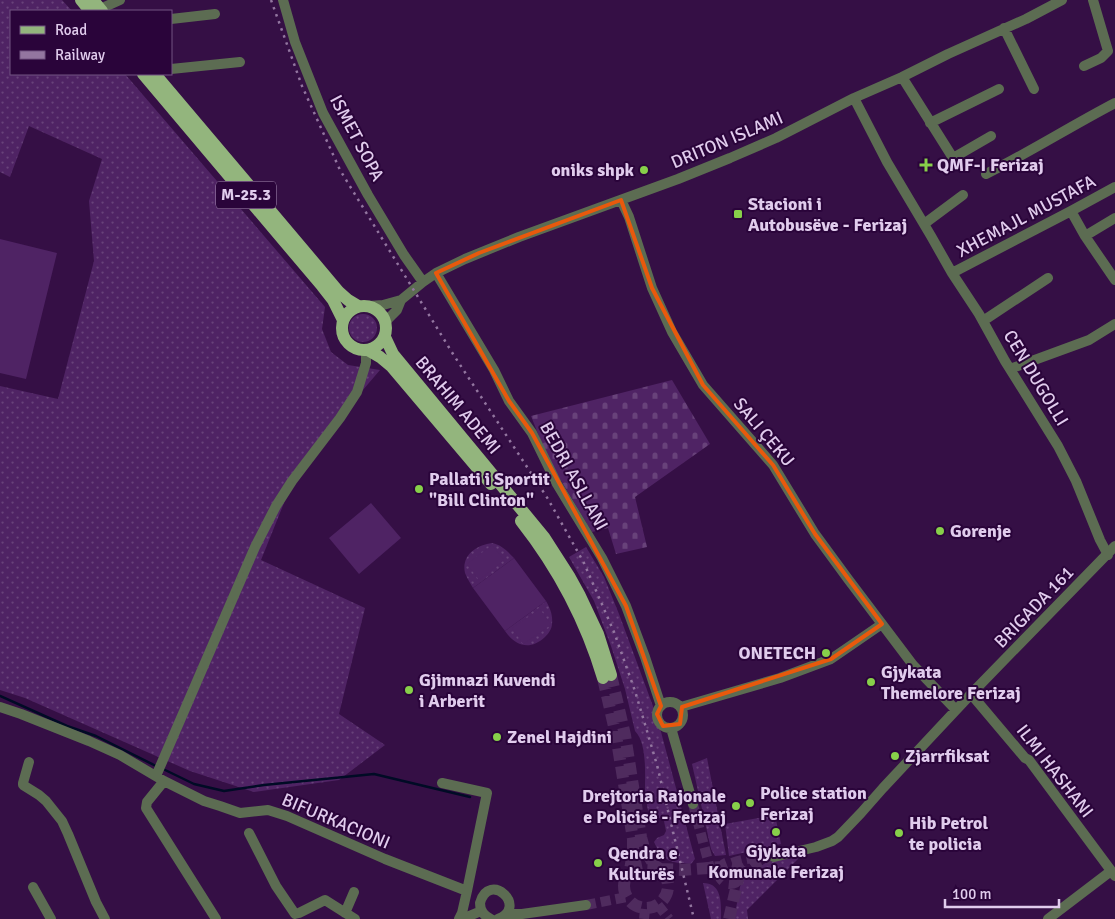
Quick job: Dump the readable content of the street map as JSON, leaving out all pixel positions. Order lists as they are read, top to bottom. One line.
{"streets":{"main road":["M-25.3","BRAHIM ADEMI"],"street":["ISMET SOPA","DRITON ISLAMI","XHEMAJL MUSTAFA","CEN DUGOLLI","SALI ÇEKU","BEDRI ASLLANI","BRIGADA 161","ILMI HASHANI","BIFURKACIONI"]},"crossings":[["ISMET SOPA","DRITON ISLAMI"],["DRITON ISLAMI","M-25.3"],["DRITON ISLAMI","CEN DUGOLLI"],["DRITON ISLAMI","BRAHIM ADEMI"],["DRITON ISLAMI","SALI ÇEKU"],["DRITON ISLAMI","BEDRI ASLLANI"],["M-25.3","BRAHIM ADEMI"],["XHEMAJL MUSTAFA","CEN DUGOLLI"],["CEN DUGOLLI","BRIGADA 161"],["SALI ÇEKU","BRIGADA 161"],["BRIGADA 161","ILMI HASHANI"]],"places":{"health":["QMF-I Ferizaj"],"other":["oniks shpk","Pallati i Sportit \"Bill Clinton\"","Gorenje","ONETECH","Gjykata Themelore Ferizaj","Gjimnazi Kuvendi i Arberit","Zenel Hajdini","Zjarrfiksat","Police station Ferizaj","Drejtoria Rajonale e Policisë - Ferizaj","Gjykata Komunale Ferizaj","Hib Petrol te policia","Qendra e Kulturës"],"transit":["Stacioni i Autobusëve - Ferizaj"]},"legend":["Road","Railway"],"scale_bar":"100 m"}
